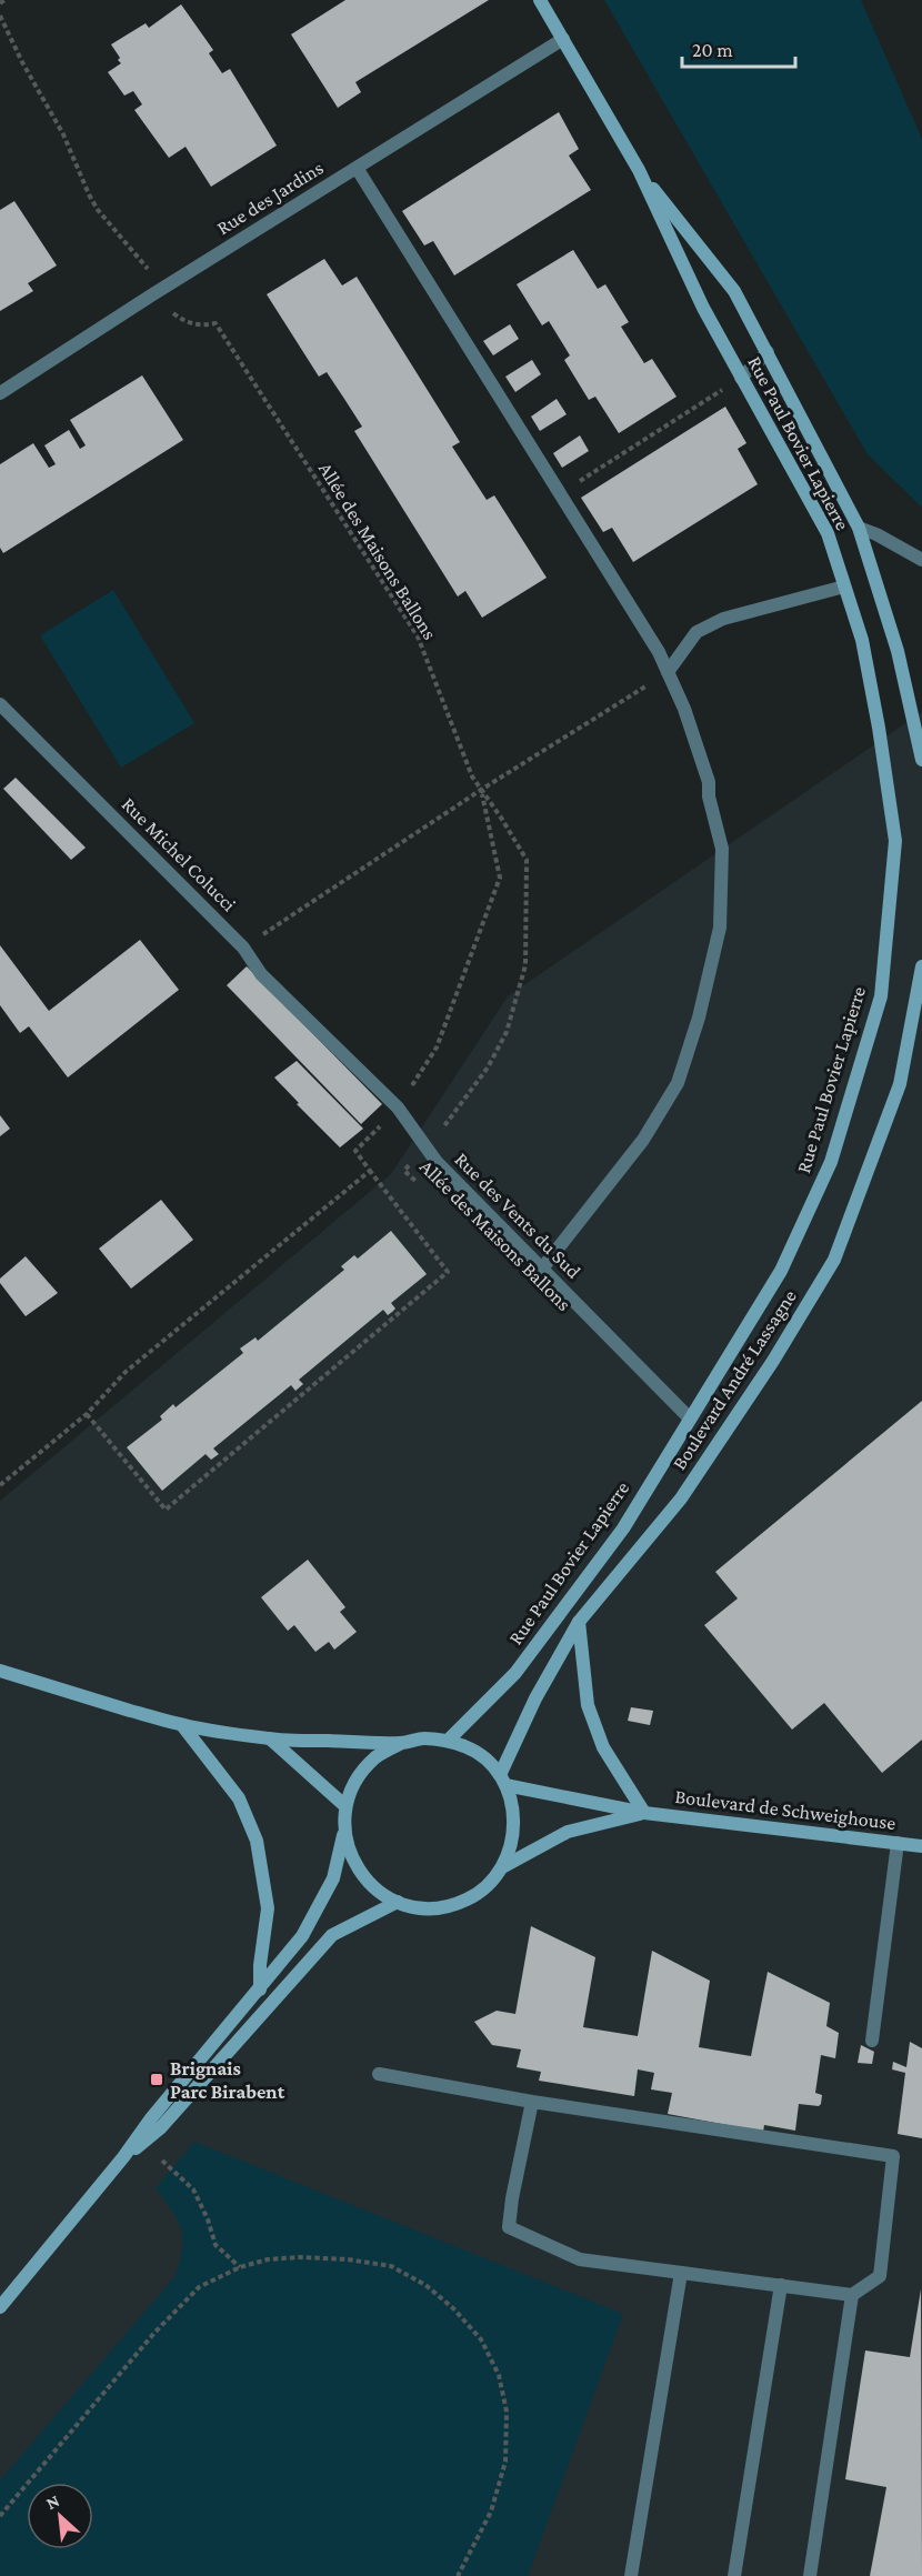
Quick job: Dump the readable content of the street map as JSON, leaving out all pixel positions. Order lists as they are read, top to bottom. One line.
{"streets":{"main road":["Rue Paul Bovier Lapierre","Boulevard André Lassagne","Boulevard de Schweighouse"],"street":["Rue des Jardins","Rue Michel Colucci","Rue des Vents du Sud"],"path":["Allée des Maisons Ballons"]},"crossings":[["Rue des Jardins","Rue Paul Bovier Lapierre"],["Rue des Jardins","Allée des Maisons Ballons"],["Rue Paul Bovier Lapierre","Rue des Vents du Sud"],["Rue Paul Bovier Lapierre","Boulevard André Lassagne"],["Rue Paul Bovier Lapierre","Boulevard de Schweighouse"],["Allée des Maisons Ballons","Rue des Vents du Sud"],["Rue Michel Colucci","Rue des Vents du Sud"],["Boulevard André Lassagne","Boulevard de Schweighouse"]],"places":{"transit":["Brignais Parc Birabent"]},"scale_bar":"20 m","north":"top left"}
